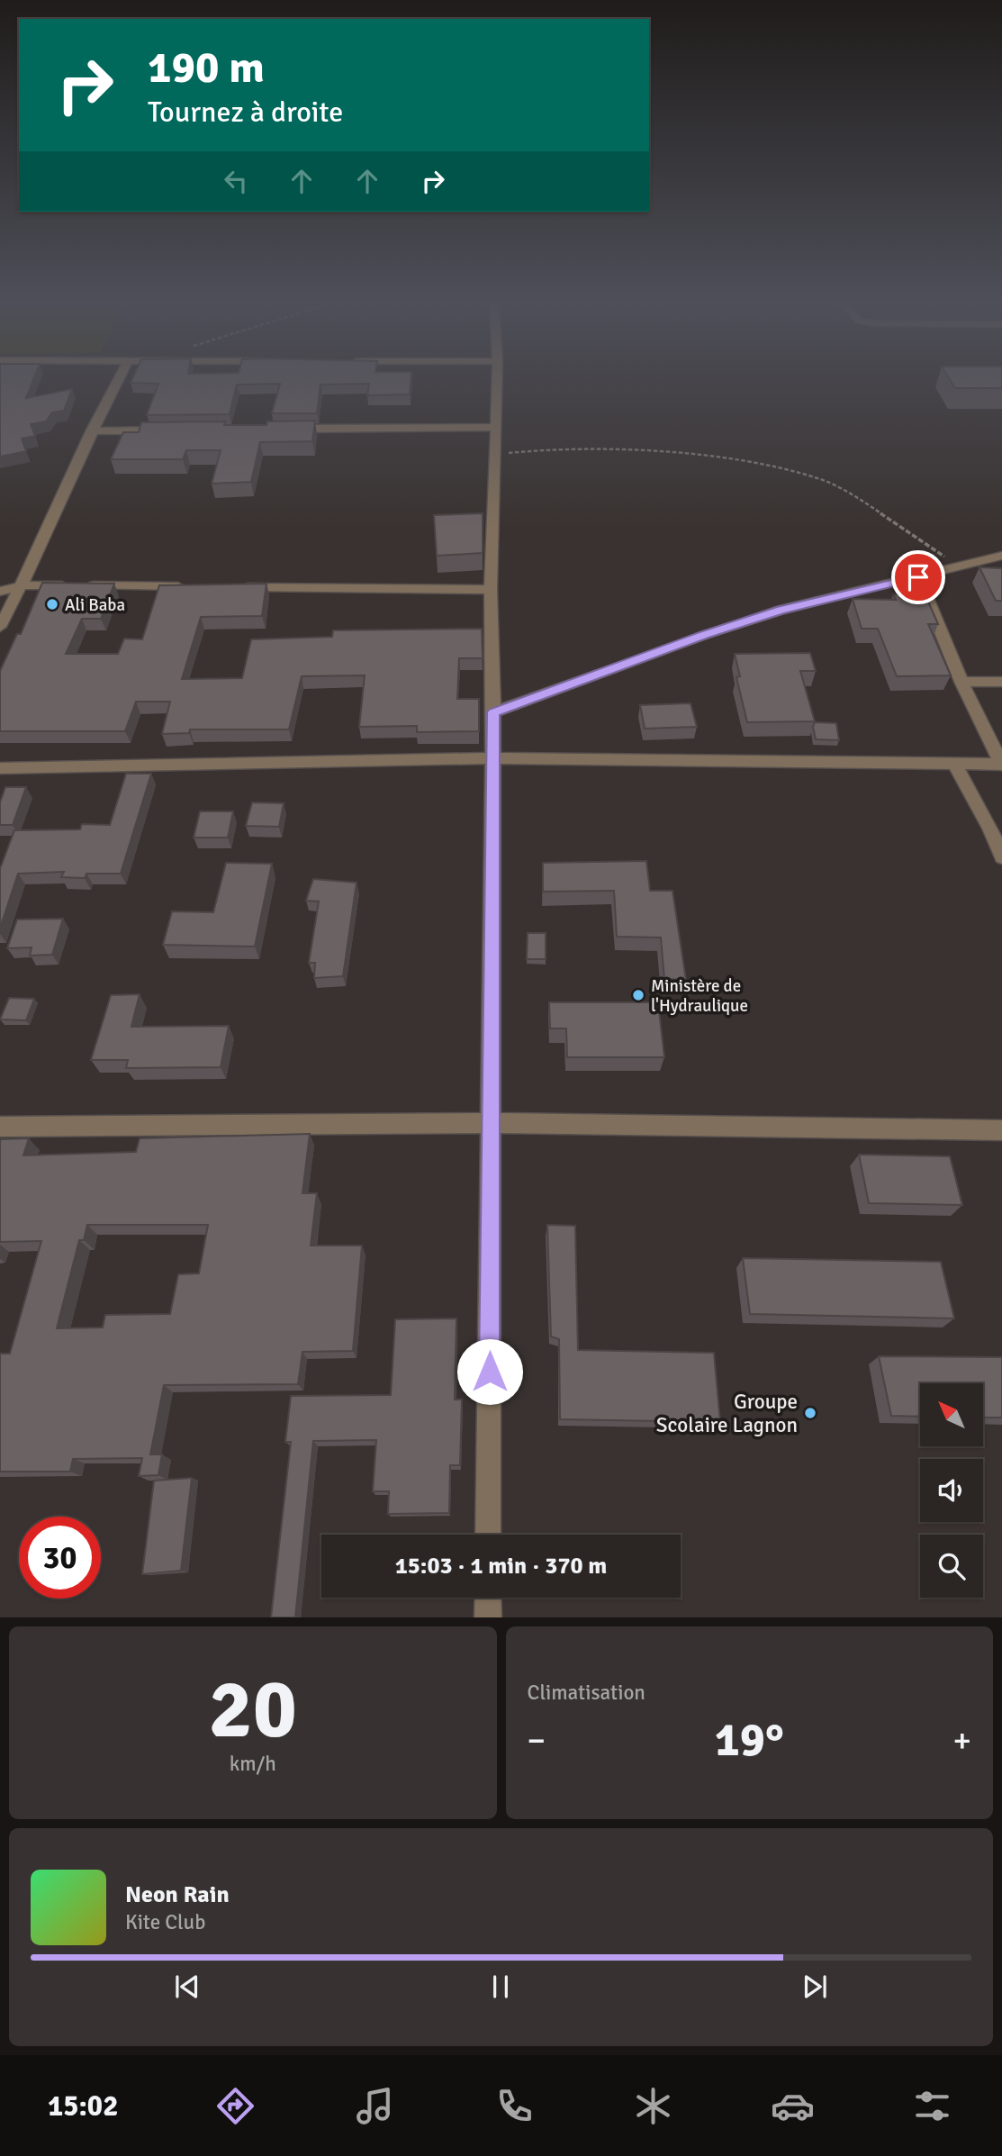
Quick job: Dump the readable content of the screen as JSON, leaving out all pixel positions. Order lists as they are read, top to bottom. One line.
{"places":["Ali Baba","Ministère de l'Hydraulique","Groupe Scolaire Lagnon"],"north":"top left","page":{"turn":["190 m","Tournez à droite"],"limit":"30","trip":"15:03 · 1 min · 370 m","tile":[["20","km/h"],"Climatisation"],"heat":["−","19°","+"],"song":["Neon Rain","Kite Club"],"tabs":"15:02"}}
